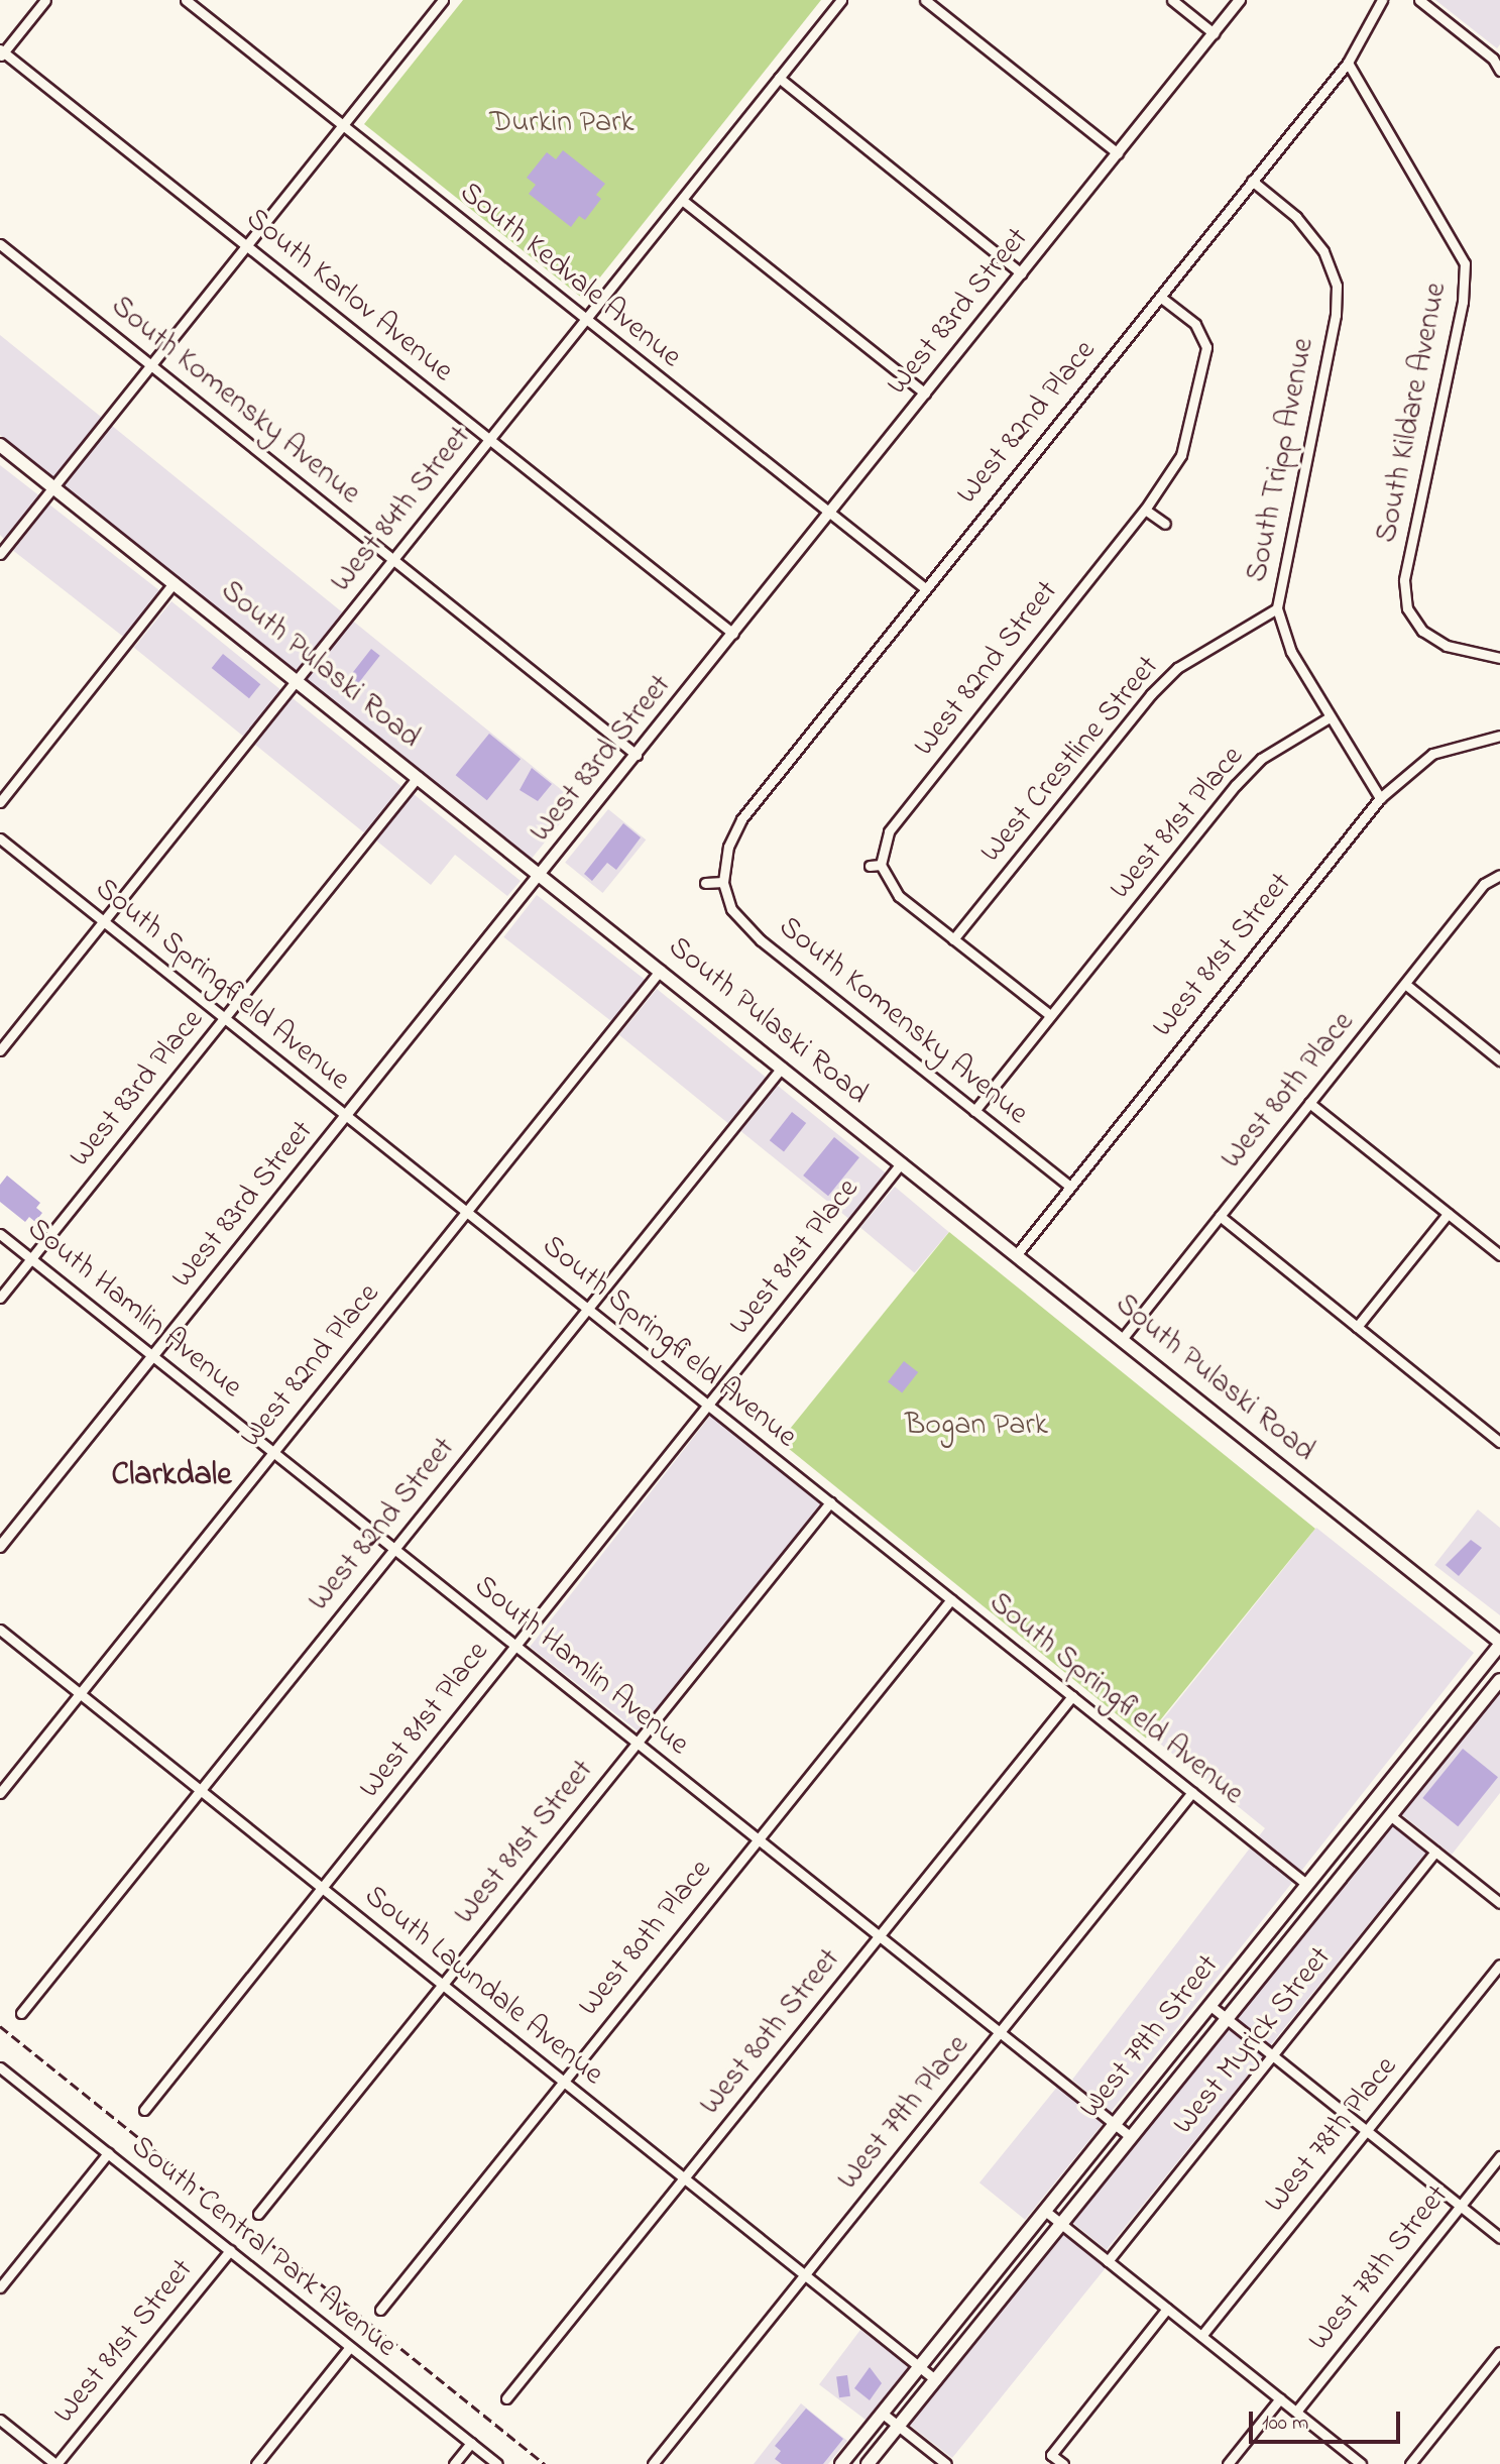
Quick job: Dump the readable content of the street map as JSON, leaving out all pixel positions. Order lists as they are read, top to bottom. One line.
{"streets":{"main road":["South Pulaski Road","West 79th Street"],"street":["South Kedvale Avenue","South Karlov Avenue","West 83rd Street","South Komensky Avenue","South Kildare Avenue","West 82nd Place","South Tripp Avenue","West 84th Street","West 82nd Street","West Crestline Street","West 81st Place","West 81st Street","South Springfield Avenue","West 83rd Place","West 80th Place","South Hamlin Avenue","South Lawndale Avenue","West 80th Street","West Myrick Street","West 79th Place","West 78th Place","South Central Park Avenue","West 78th Street"]},"crossings":[["South Kedvale Avenue","West 83rd Street"],["South Kedvale Avenue","West 82nd Place"],["South Kedvale Avenue","West 84th Street"],["South Karlov Avenue","West 83rd Street"],["South Karlov Avenue","West 84th Street"],["West 83rd Street","South Komensky Avenue"],["West 83rd Street","South Pulaski Road"],["West 83rd Street","South Springfield Avenue"],["West 83rd Street","South Hamlin Avenue"],["South Komensky Avenue","West 82nd Place"],["South Komensky Avenue","West 84th Street"],["South Komensky Avenue","West 81st Place"],["South Komensky Avenue","West 81st Street"],["South Kildare Avenue","West 82nd Place"],["West 82nd Place","South Tripp Avenue"],["West 82nd Place","South Pulaski Road"],["West 82nd Place","West 82nd Street"],["West 82nd Place","South Springfield Avenue"],["West 82nd Place","South Hamlin Avenue"],["West 82nd Place","South Lawndale Avenue"],["South Tripp Avenue","West Crestline Street"],["South Tripp Avenue","West 81st Place"],["South Tripp Avenue","West 81st Street"],["West 84th Street","South Pulaski Road"],["West 84th Street","South Springfield Avenue"],["South Pulaski Road","West 82nd Street"],["South Pulaski Road","West 81st Place"],["South Pulaski Road","West 81st Street"],["South Pulaski Road","West 83rd Place"],["South Pulaski Road","West 80th Place"],["South Pulaski Road","West 79th Street"],["West 82nd Street","South Springfield Avenue"],["West 82nd Street","South Hamlin Avenue"],["West 82nd Street","South Lawndale Avenue"],["West 81st Place","South Springfield Avenue"],["West 81st Place","South Hamlin Avenue"],["West 81st Place","South Lawndale Avenue"],["West 81st Street","South Springfield Avenue"],["West 81st Street","South Hamlin Avenue"],["West 81st Street","South Lawndale Avenue"],["West 81st Street","South Central Park Avenue"],["South Springfield Avenue","West 83rd Place"],["South Springfield Avenue","West 80th Place"],["South Springfield Avenue","West 80th Street"],["South Springfield Avenue","West 79th Street"],["South Springfield Avenue","West 79th Place"],["West 83rd Place","South Hamlin Avenue"],["West 80th Place","South Hamlin Avenue"],["West 80th Place","South Lawndale Avenue"],["South Hamlin Avenue","West 80th Street"],["South Hamlin Avenue","West 79th Street"],["South Hamlin Avenue","West 79th Place"],["South Lawndale Avenue","West 80th Street"],["South Lawndale Avenue","West 79th Street"],["South Lawndale Avenue","West 79th Place"]],"districts":["Clarkdale"],"parks":["Durkin Park","Bogan Park"],"scale_bar":"100 m"}
